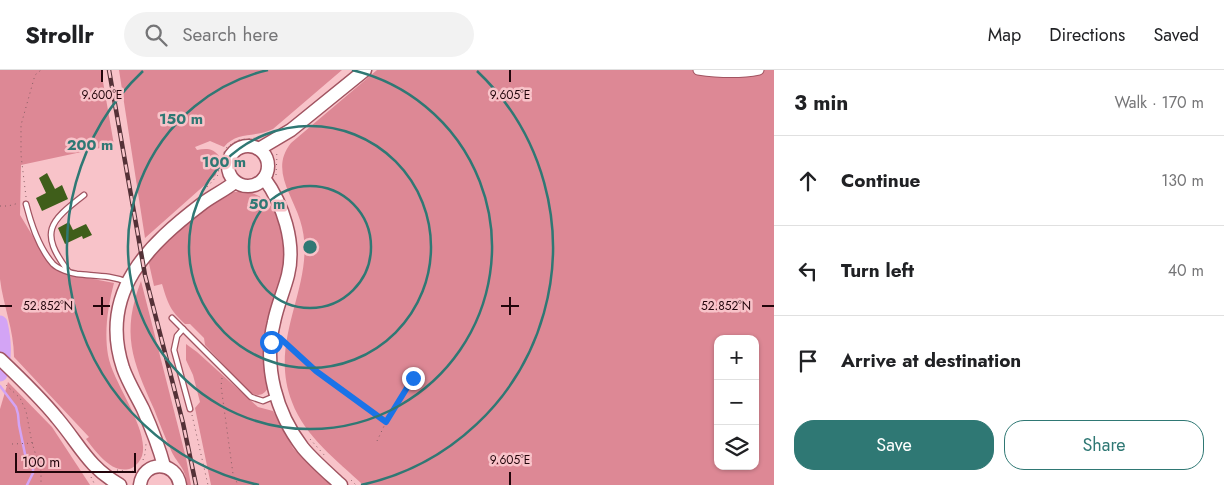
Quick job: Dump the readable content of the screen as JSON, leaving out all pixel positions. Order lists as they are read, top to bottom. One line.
{"scale_bar":"100 m","page":{"header":"Strollr","search":"Search here","nav":["Map","Directions","Saved"],"heading":["3 min","Walk · 170 m"],"list":[["Continue","130 m"],["Turn left","40 m"],"Arrive at destination"],"map_buttons":["+","−"],"buttons":["Save","Share"],"scale":"100 m"},"coordinates":["9.600°E","9.605°E","52.852°N"],"rings":["150 m","200 m","100 m","50 m"]}
